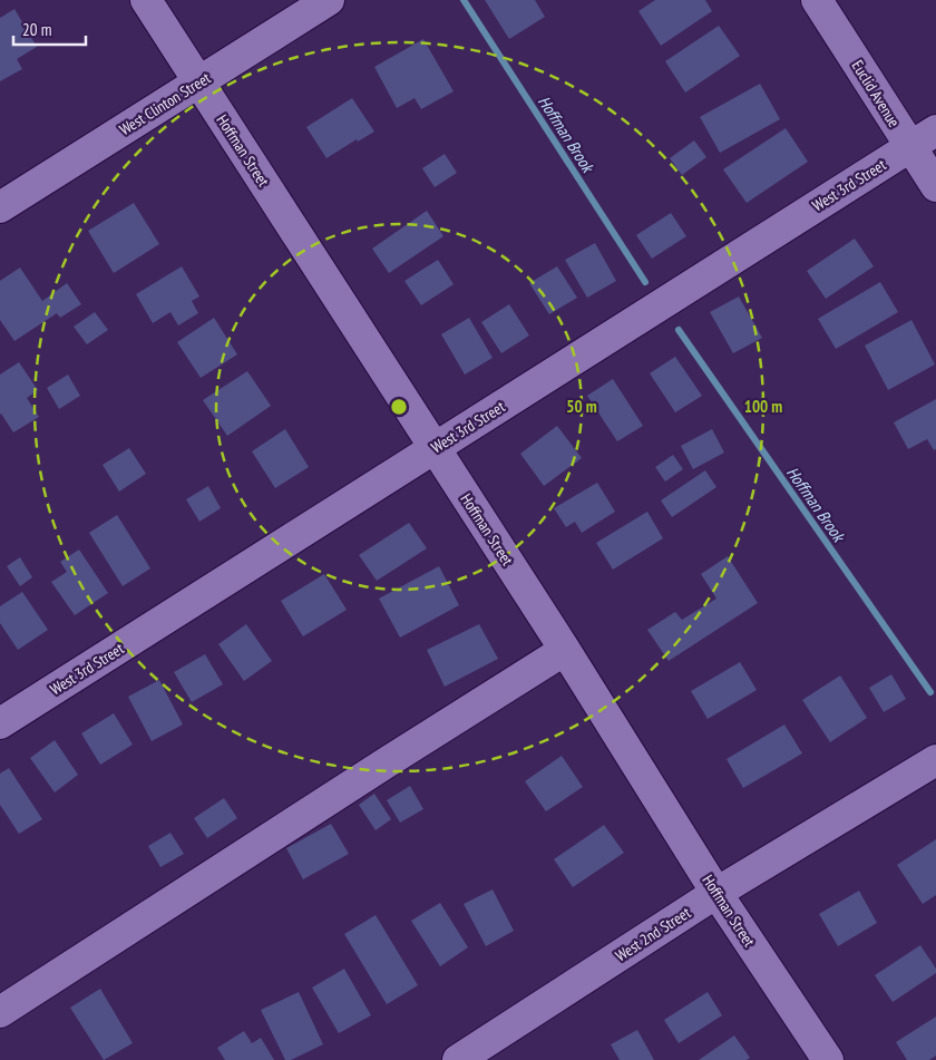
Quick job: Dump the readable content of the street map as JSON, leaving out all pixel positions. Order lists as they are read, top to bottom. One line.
{"streets":{"street":["Euclid Avenue","West Clinton Street","Hoffman Street","West 3rd Street","West 2nd Street"]},"crossings":[["Euclid Avenue","West 3rd Street"],["West Clinton Street","Hoffman Street"],["Hoffman Street","West 3rd Street"],["Hoffman Street","West 2nd Street"]],"water":["Hoffman Brook"],"scale_bar":"20 m","rings":["50 m","100 m"]}
